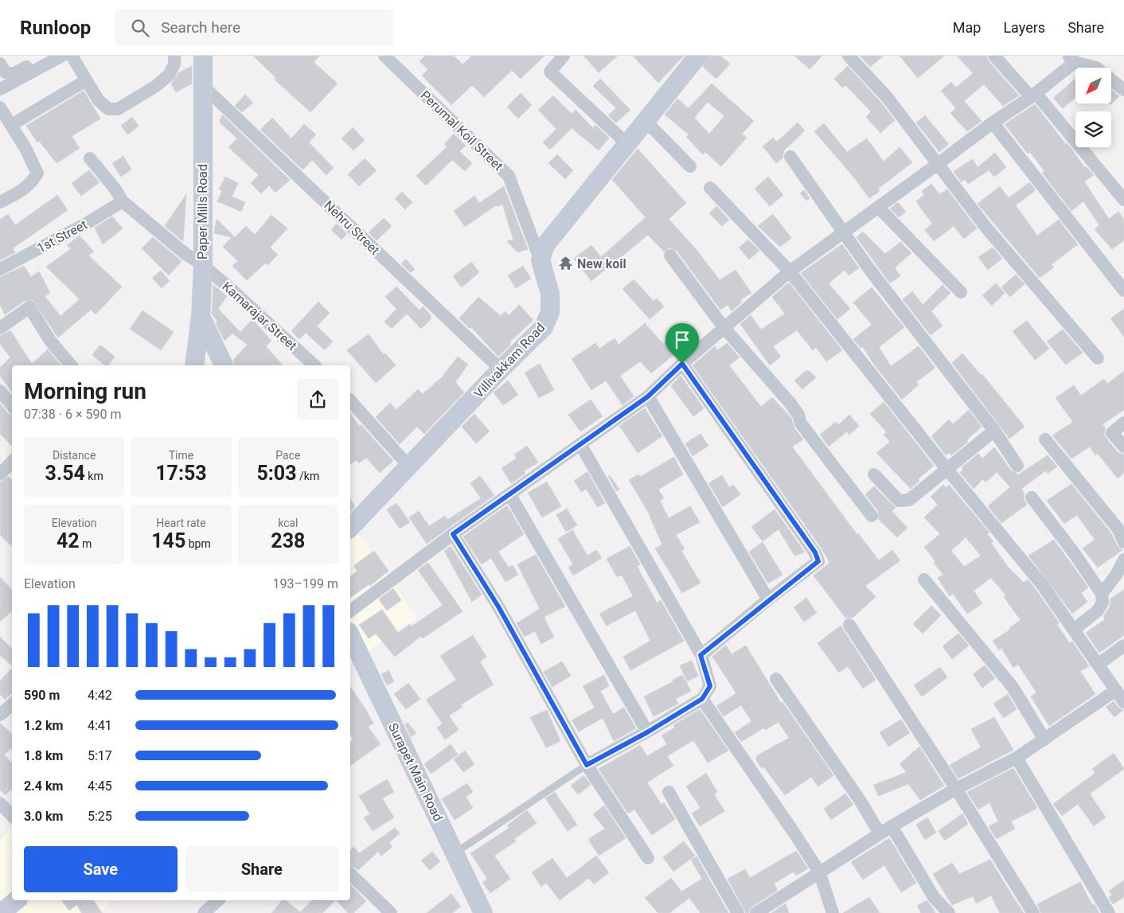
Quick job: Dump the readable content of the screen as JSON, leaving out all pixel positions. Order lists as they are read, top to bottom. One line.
{"streets":{"main road":["Paper Mills Road","Villivakkam Road","Surapet Main Road"],"street":["Perumal Koil Street","Nehru Street","1st Street","Kamarajar Street"]},"crossings":[["Perumal Koil Street","Villivakkam Road"],["Paper Mills Road","Nehru Street"],["Paper Mills Road","Kamarajar Street"],["Nehru Street","Villivakkam Road"],["1st Street","Kamarajar Street"]],"places":{"temple":["New koil"]},"north":"bottom left","page":{"header":"Runloop","search":"Search here","nav":["Map","Layers","Share"],"heading":["Morning run","07:38 · 6 × 590 m"],"stats":[["Distance","3.54 km"],["Time","17:53"],["Pace","5:03 /km"],["Elevation","42 m"],["Heart rate","145 bpm"],["kcal","238"]],"chart":["Elevation","193–199 m"],"list":[{"name":"590 m","note":"4:42"},{"name":"1.2 km","note":"4:41"},{"name":"1.8 km","note":"5:17"},{"name":"2.4 km","note":"4:45"},{"name":"3.0 km","note":"5:25"}],"buttons":["Save","Share"]}}
